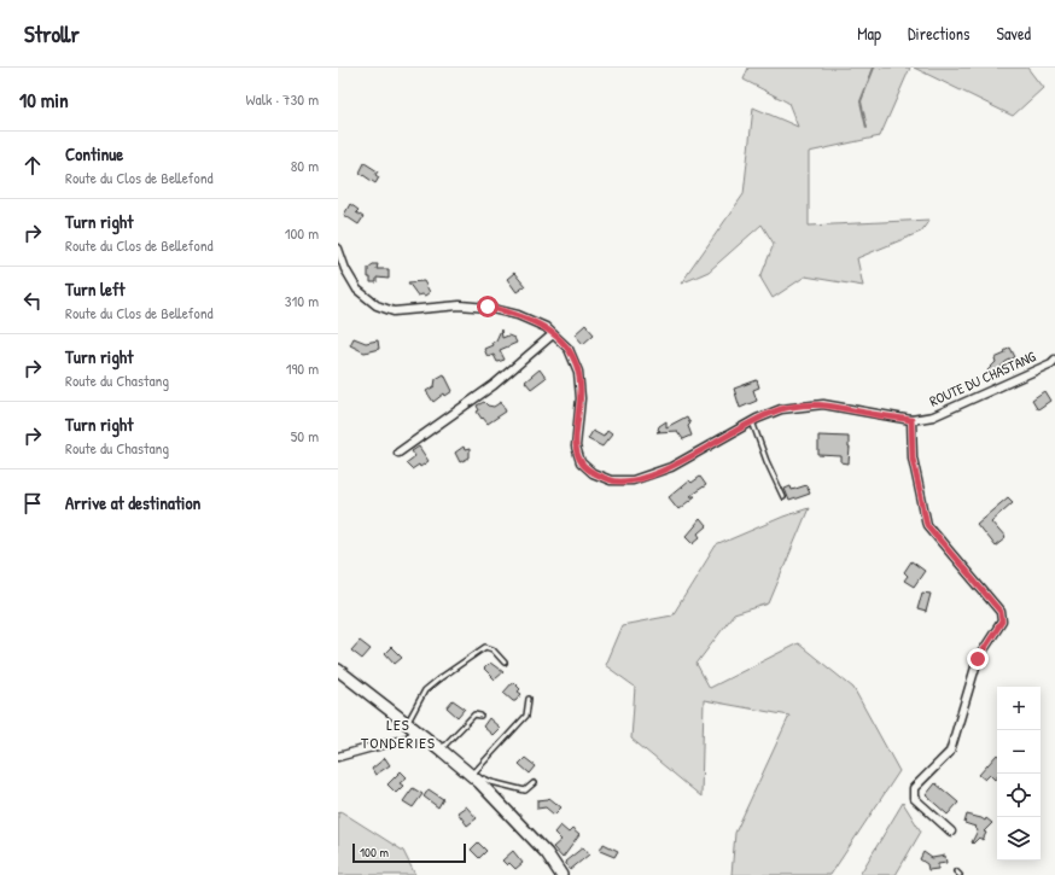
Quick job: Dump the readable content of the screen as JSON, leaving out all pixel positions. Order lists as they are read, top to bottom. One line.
{"streets":{"street":["ROUTE DU CHASTANG"]},"districts":["LES TONDERIES"],"scale_bar":"100 m","page":{"header":"Strollr","nav":["Map","Directions","Saved"],"heading":["10 min","Walk · 730 m"],"list":[["Continue","Route du Clos de Bellefond","80 m"],["Turn right","Route du Clos de Bellefond","100 m"],["Turn left","Route du Clos de Bellefond","310 m"],["Turn right","Route du Chastang","190 m"],["Turn right","Route du Chastang","50 m"],"Arrive at destination"],"map_buttons":["+","−"],"scale":"100 m"}}
